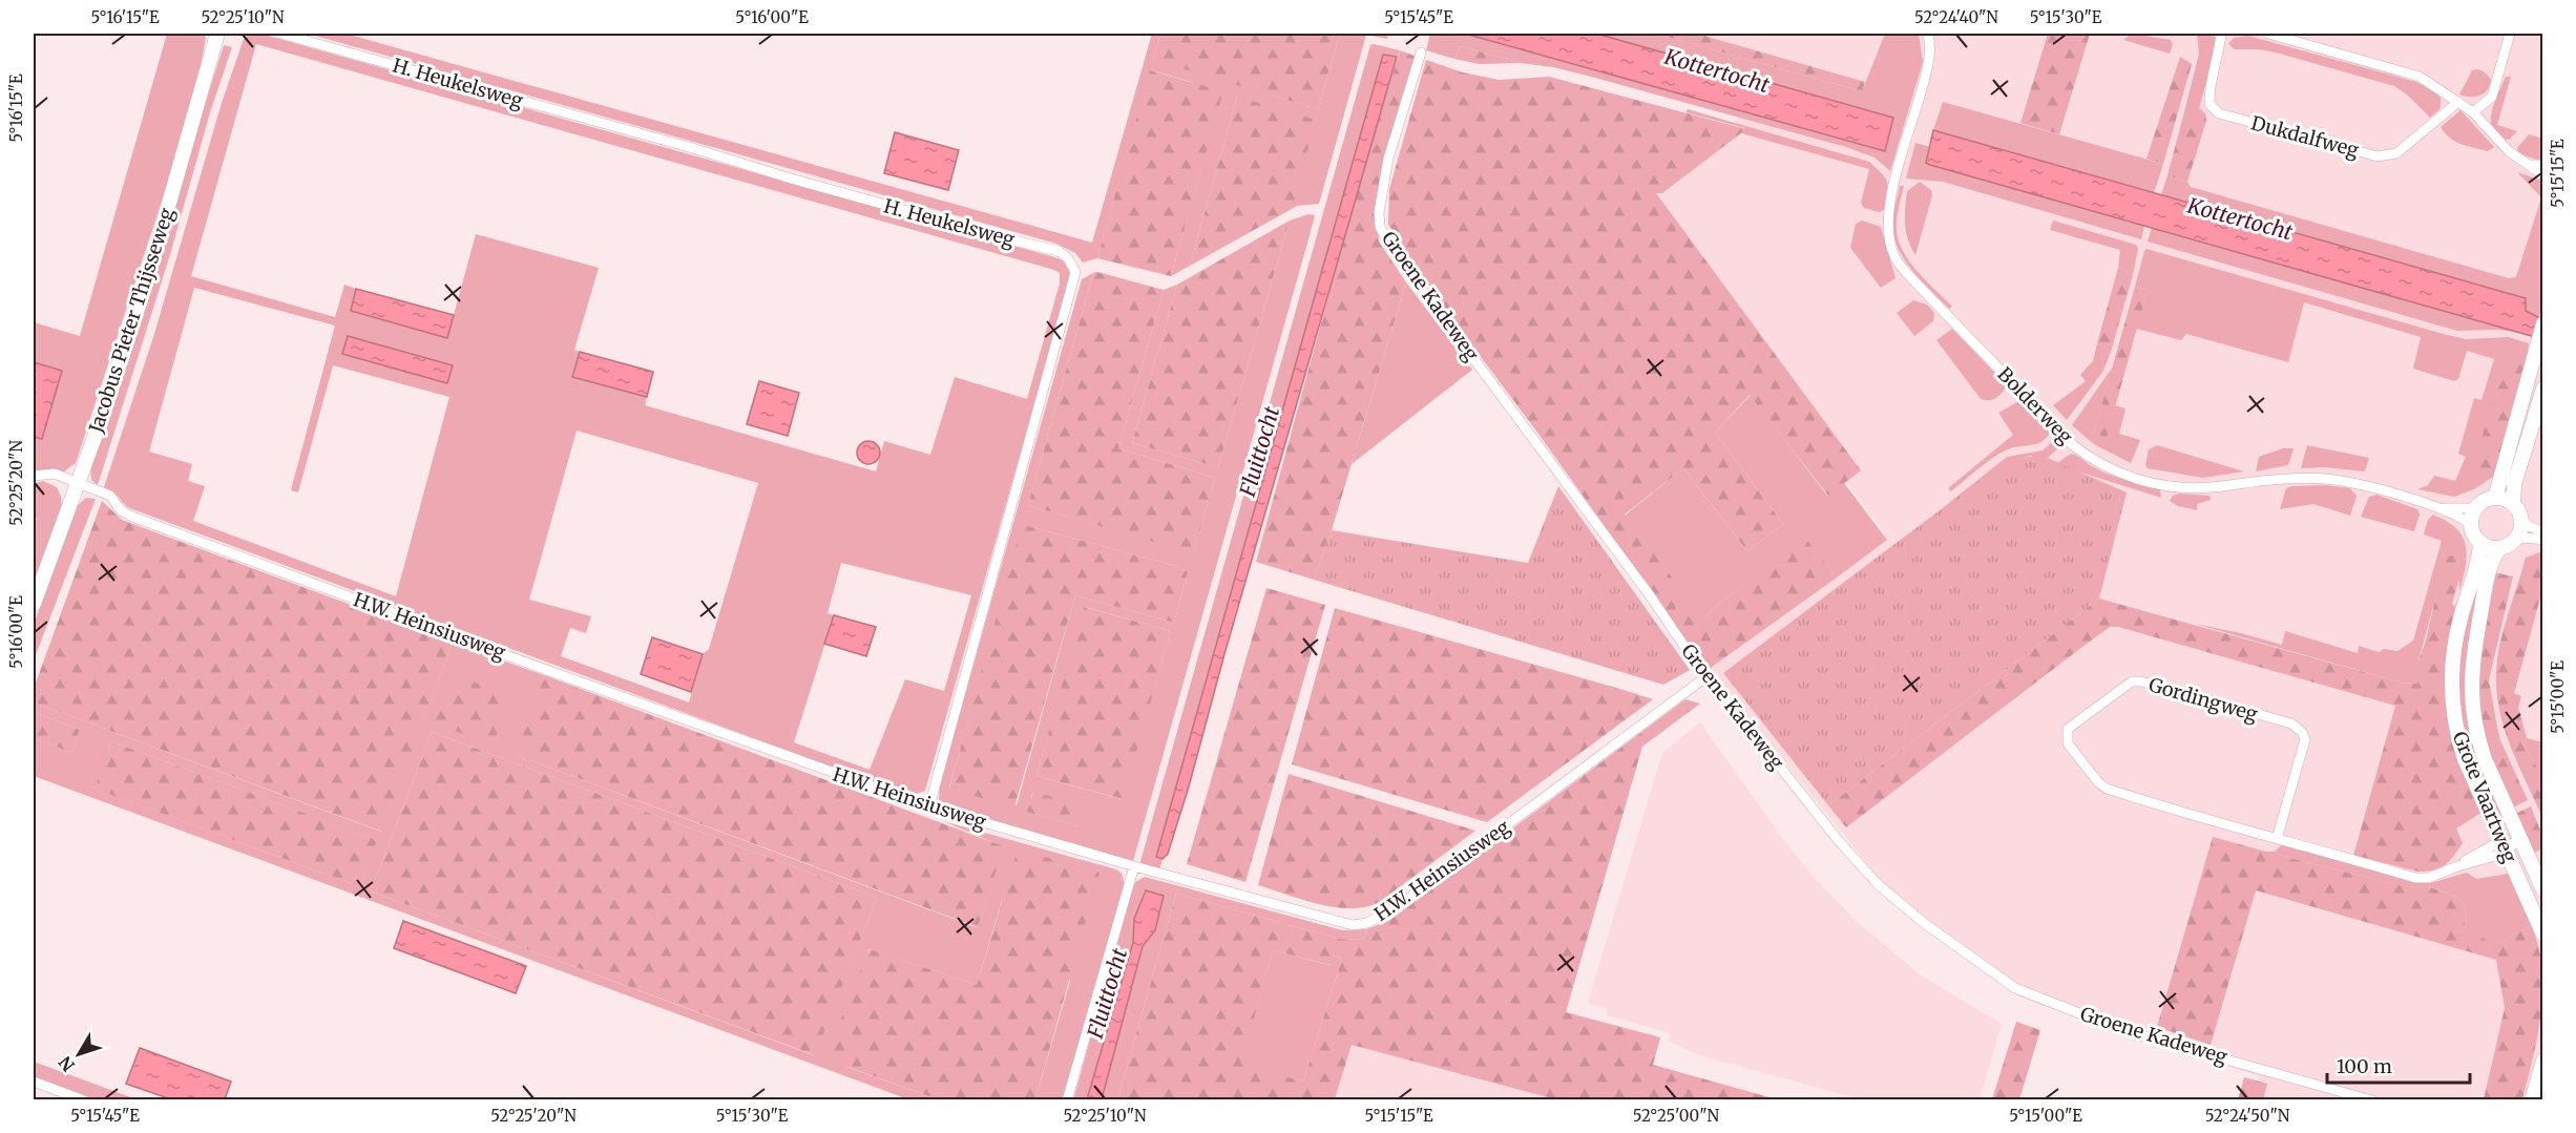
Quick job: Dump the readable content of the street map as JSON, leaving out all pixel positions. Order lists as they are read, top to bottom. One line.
{"streets":{"main road":["Jacobus Pieter Thijsseweg","Grote Vaartweg"],"street":["H. Heukelsweg","Dukdalfweg","Groene Kadeweg","Bolderweg","H.W. Heinsiusweg","Gordingweg"]},"crossings":[["H. Heukelsweg","H.W. Heinsiusweg"],["Groene Kadeweg","H.W. Heinsiusweg"],["Jacobus Pieter Thijsseweg","H.W. Heinsiusweg"],["Bolderweg","Grote Vaartweg"],["Gordingweg","Grote Vaartweg"]],"water":["Kottertocht","Fluittocht"],"scale_bar":"100 m","north":"bottom left","coordinates":["5°16'15\"E","52°25'10\"N","5°16'00\"E","5°15'45\"E","52°24'40\"N","5°15'30\"E","5°15'15\"E","52°25'20\"N","5°15'00\"E","52°25'00\"N","52°24'50\"N"]}
